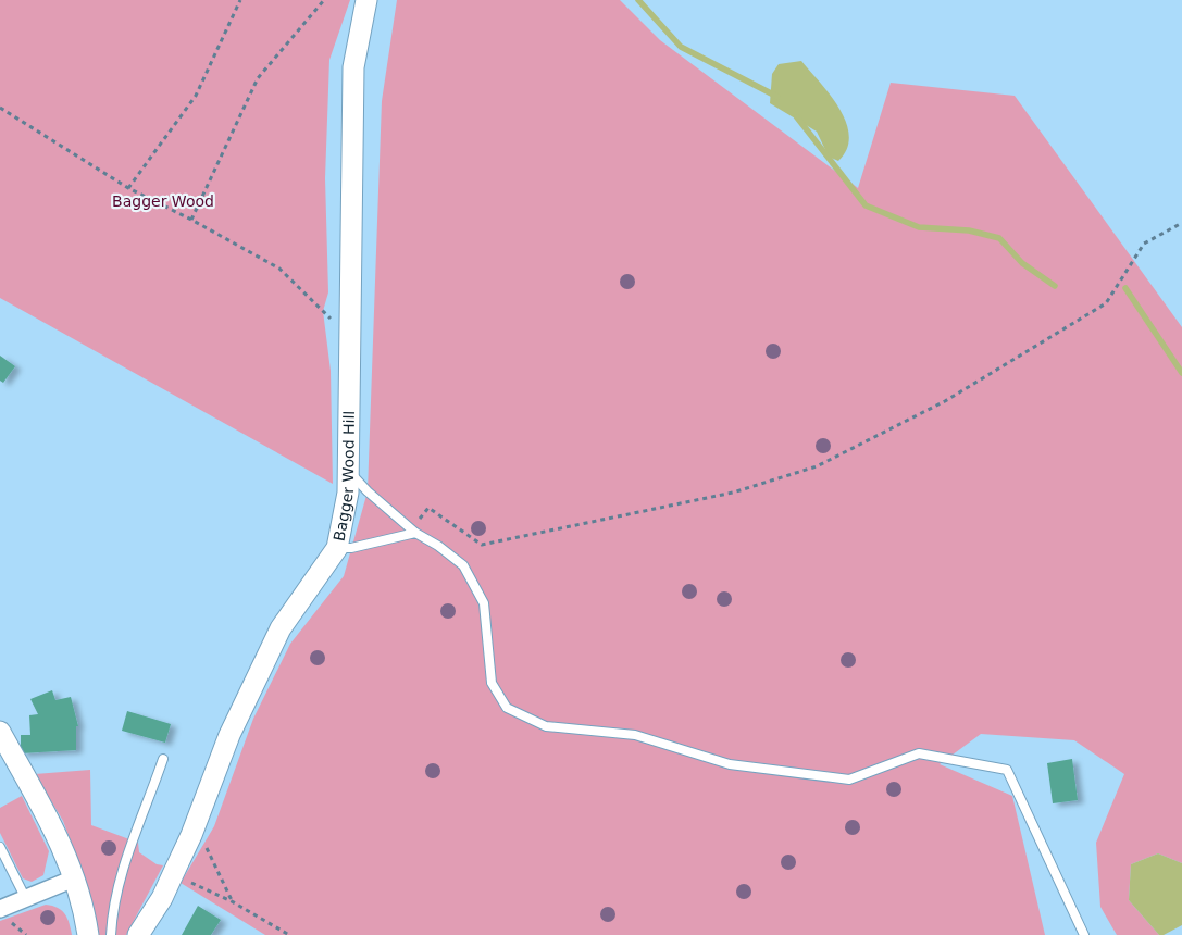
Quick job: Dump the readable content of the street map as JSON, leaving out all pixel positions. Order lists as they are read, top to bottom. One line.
{"streets":{"street":["Bagger Wood Hill"]},"parks":["Bagger Wood"]}
